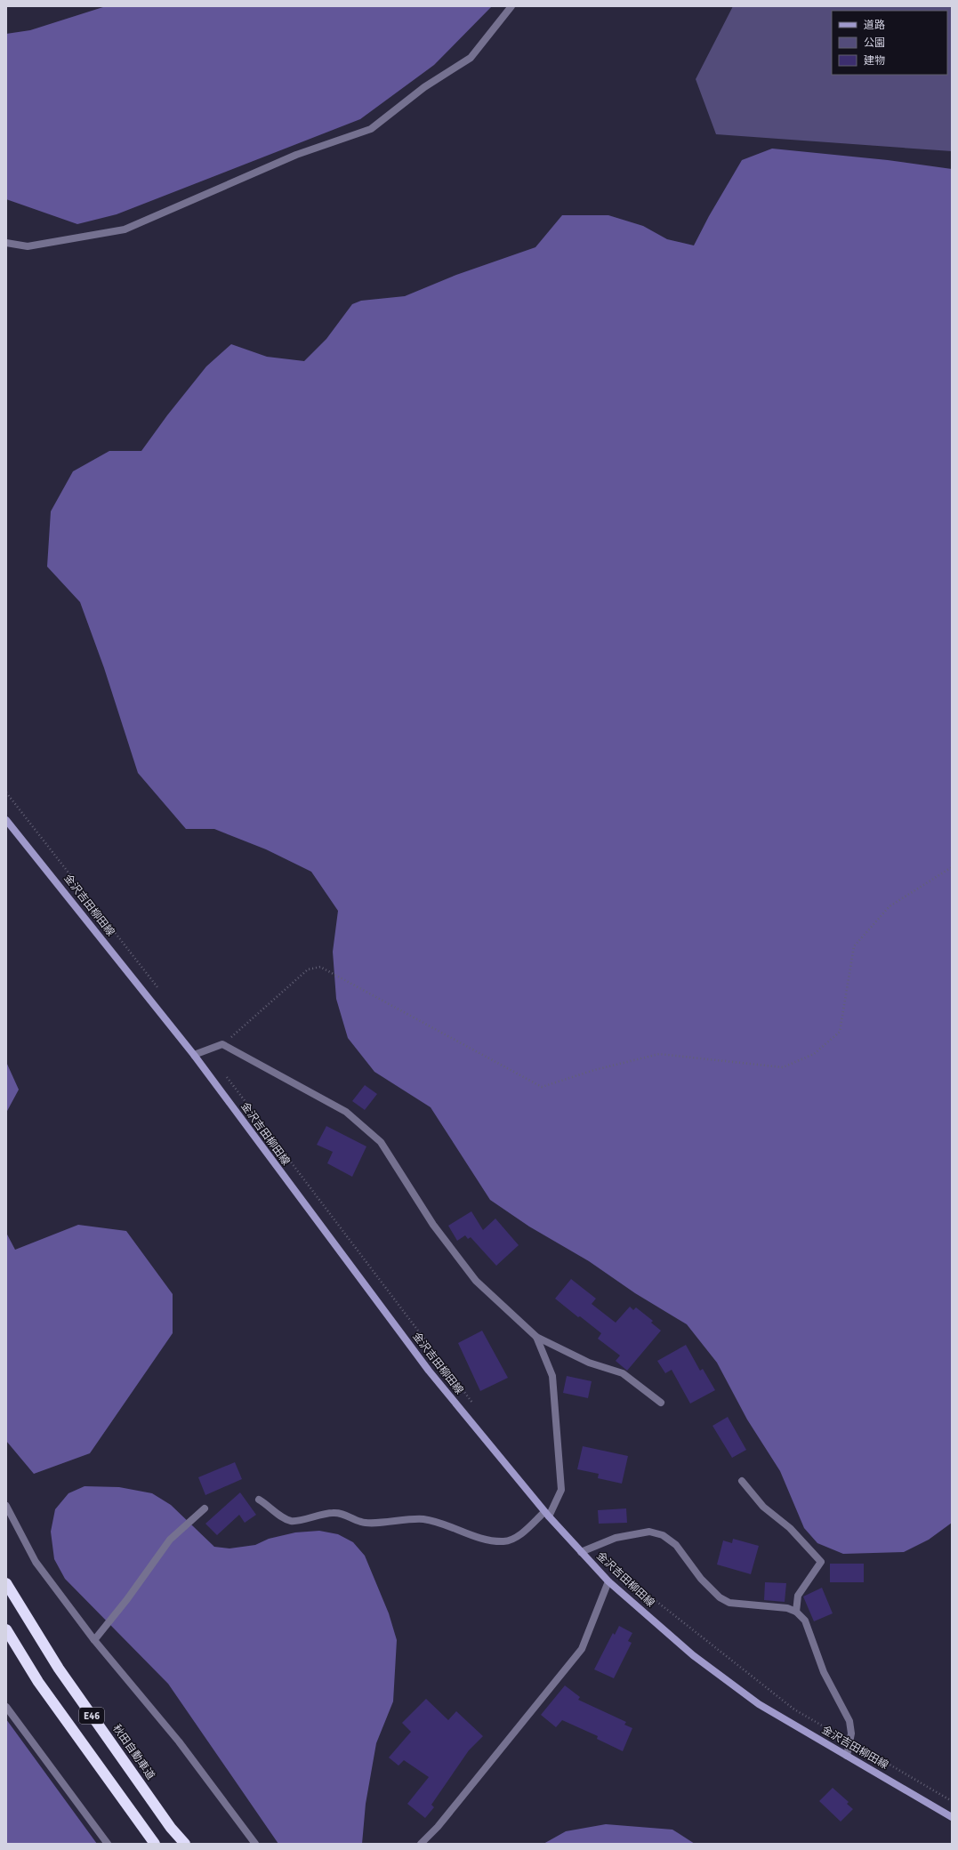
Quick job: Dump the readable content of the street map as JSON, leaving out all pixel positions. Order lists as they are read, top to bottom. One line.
{"streets":{"highway":["E46","秋田自動車道"],"main road":["金沢吉田柳田線"]},"legend":["道路","公園","建物"]}
